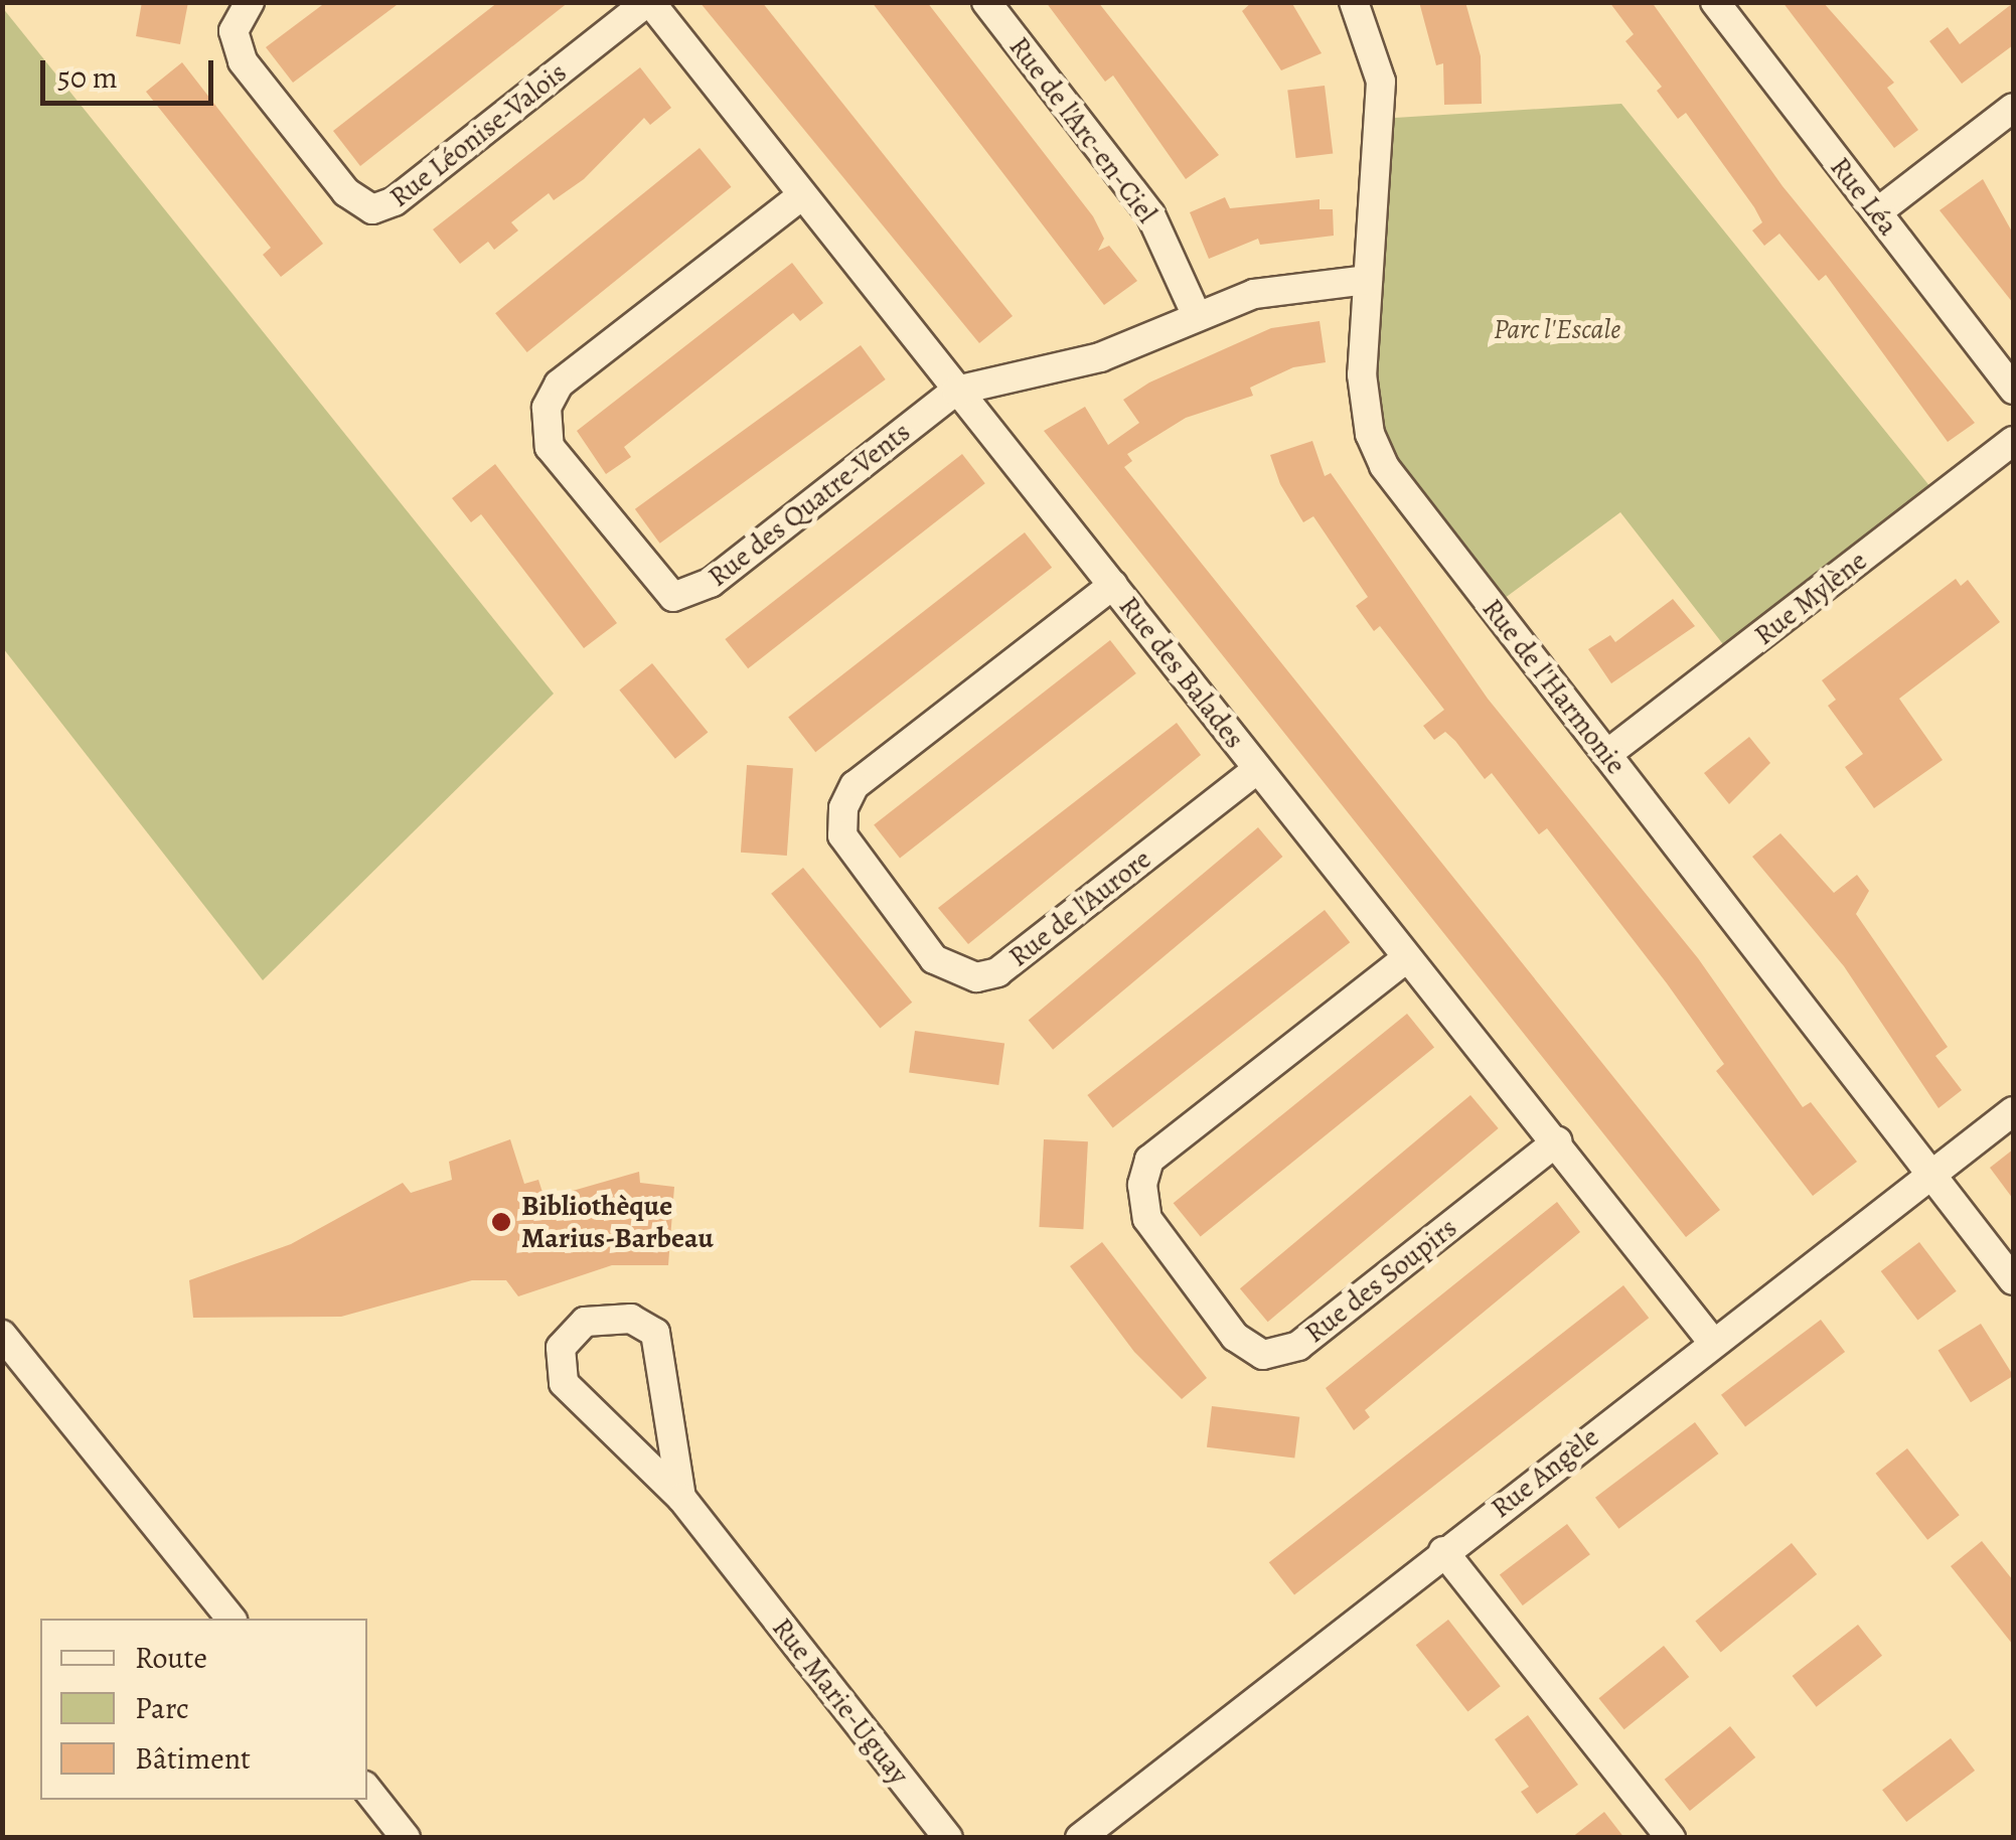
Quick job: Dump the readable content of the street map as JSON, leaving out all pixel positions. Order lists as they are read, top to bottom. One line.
{"streets":{"street":["Rue de l'Arc-en-Ciel","Rue Léonise-Valois","Rue Léa","Rue des Quatre-Vents","Rue Mylène","Rue des Balades","Rue de l'Harmonie","Rue de l'Aurore","Rue des Soupirs","Rue Angèle","Rue Marie-Uguay"]},"crossings":[["Rue de l'Arc-en-Ciel","Rue des Quatre-Vents"],["Rue Léonise-Valois","Rue des Balades"],["Rue des Quatre-Vents","Rue des Balades"],["Rue des Quatre-Vents","Rue de l'Harmonie"],["Rue Mylène","Rue de l'Harmonie"],["Rue des Balades","Rue de l'Aurore"],["Rue des Balades","Rue des Soupirs"],["Rue des Balades","Rue Angèle"],["Rue de l'Harmonie","Rue Angèle"]],"parks":["Parc l'Escale"],"places":["Bibliothèque Marius-Barbeau"],"legend":["Route","Parc","Bâtiment"],"scale_bar":"50 m"}
